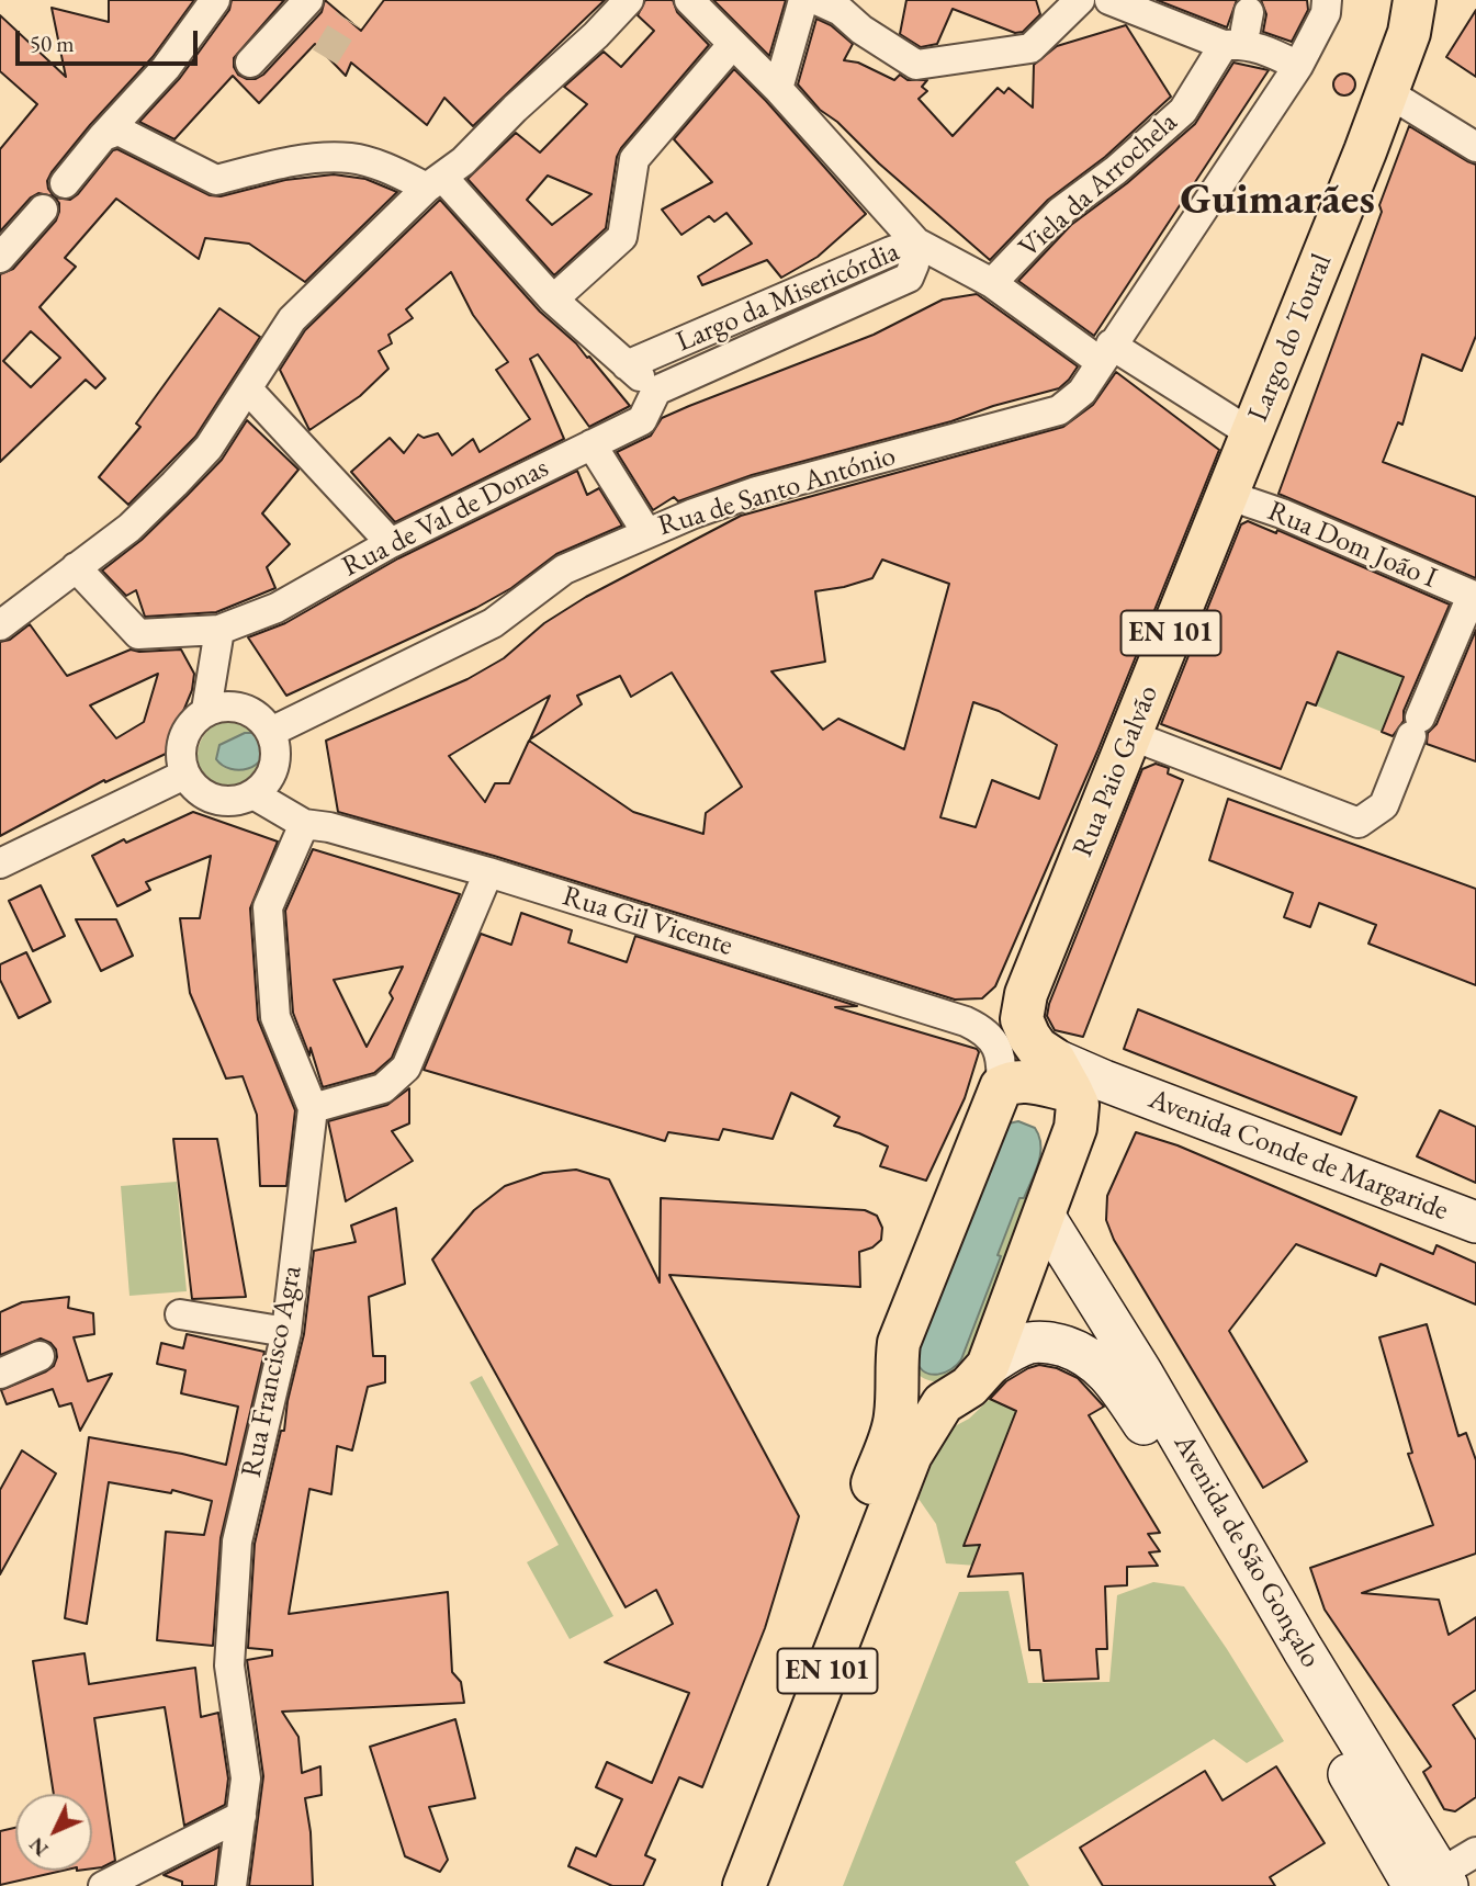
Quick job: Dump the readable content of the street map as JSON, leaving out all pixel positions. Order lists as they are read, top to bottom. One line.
{"streets":{"main road":["Largo do Toural","EN 101","Rua Paio Galvão"],"street":["Viela da Arrochela","Largo da Misericórdia","Rua de Santo António","Rua de Val de Donas","Rua Dom João I","Rua Gil Vicente","Avenida Conde de Margaride","Rua Francisco Agra","Avenida de São Gonçalo"]},"crossings":[["Viela da Arrochela","Largo do Toural"],["Largo da Misericórdia","Largo do Toural"],["Largo da Misericórdia","Rua de Val de Donas"],["Largo do Toural","Rua de Santo António"],["Largo do Toural","EN 101"],["Largo do Toural","Rua Paio Galvão"],["Rua de Santo António","Rua Gil Vicente"],["Rua Dom João I","Rua Paio Galvão"],["EN 101","Rua Paio Galvão"],["EN 101","Rua Gil Vicente"],["EN 101","Avenida Conde de Margaride"],["EN 101","Avenida de São Gonçalo"],["Rua Paio Galvão","Avenida Conde de Margaride"],["Rua Gil Vicente","Rua Francisco Agra"]],"districts":["Guimarães"],"scale_bar":"50 m","north":"bottom left"}
